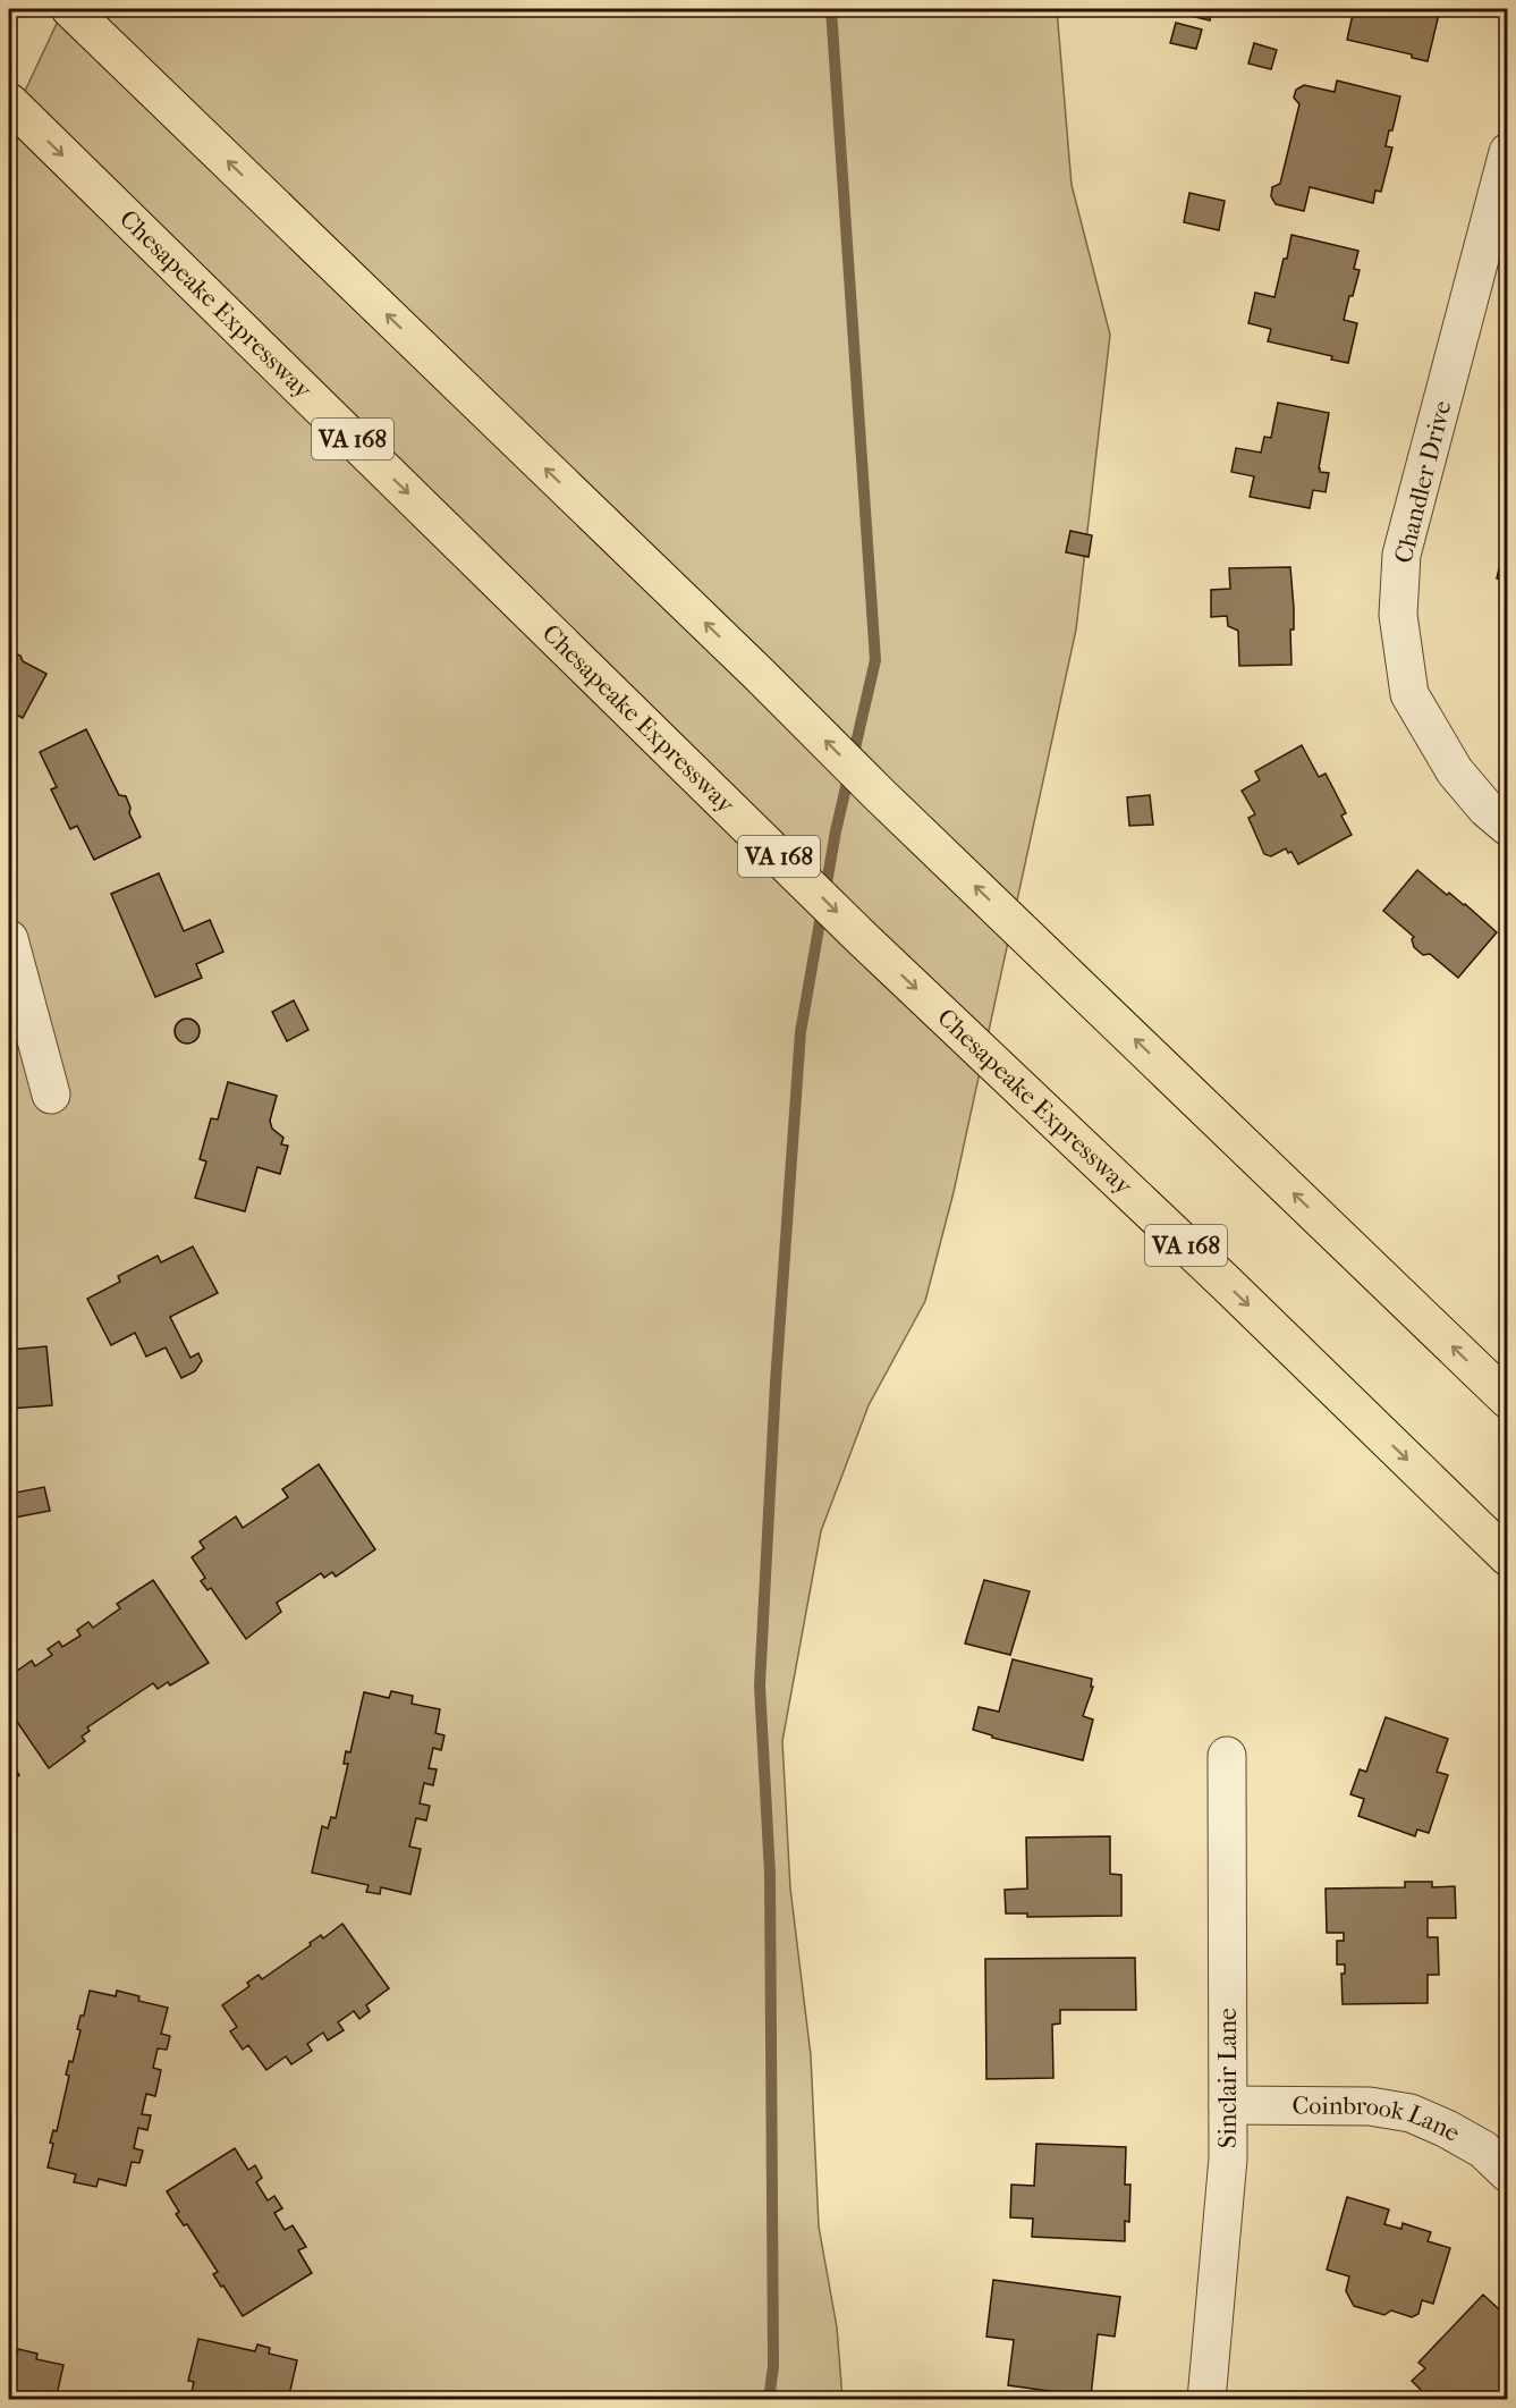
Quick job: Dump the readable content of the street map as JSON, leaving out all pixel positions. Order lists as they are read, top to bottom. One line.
{"streets":{"highway":["Chesapeake Expressway","VA 168"],"street":["Chandler Drive","Sinclair Lane","Coinbrook Lane"]},"crossings":[["Sinclair Lane","Coinbrook Lane"]]}
